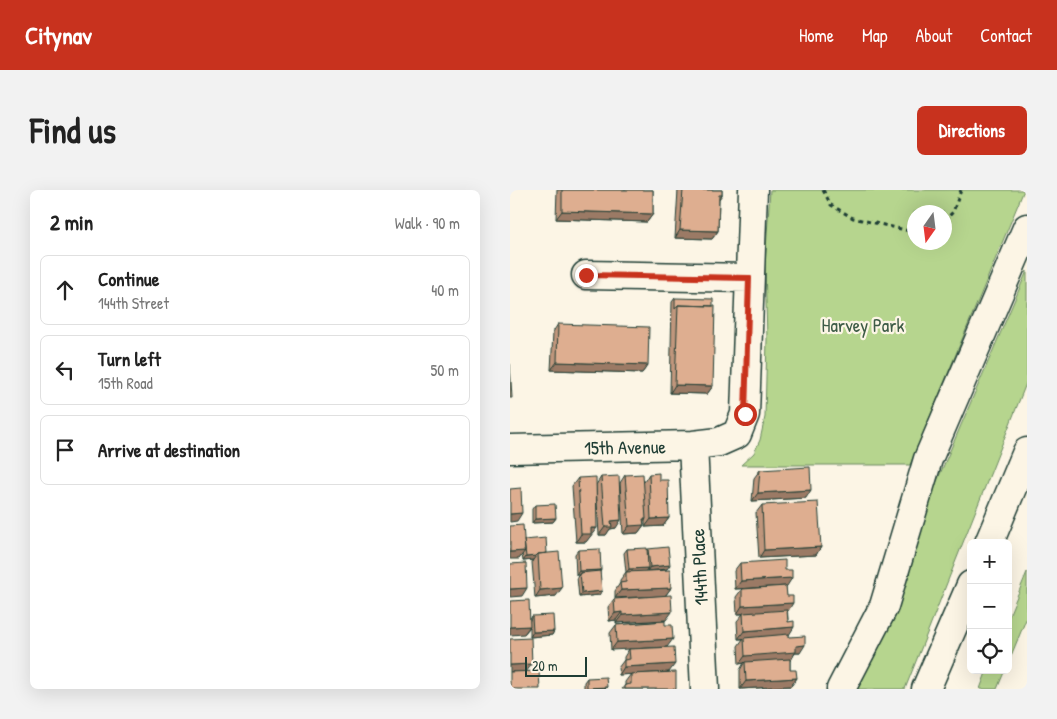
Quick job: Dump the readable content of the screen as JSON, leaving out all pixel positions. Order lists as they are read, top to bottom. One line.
{"streets":{"main road":["15th Avenue","144th Place"]},"crossings":[["15th Avenue","144th Place"]],"parks":["Harvey Park"],"scale_bar":"20 m","north":"bottom","page":{"header":"Citynav","nav":["Home","Map","About","Contact"],"buttons":"Directions","title":"Find us","heading":["2 min","Walk · 90 m"],"list":[["Continue","144th Street","40 m"],["Turn left","15th Road","50 m"],"Arrive at destination"],"map_buttons":["+","−"],"scale":"20 m"}}
